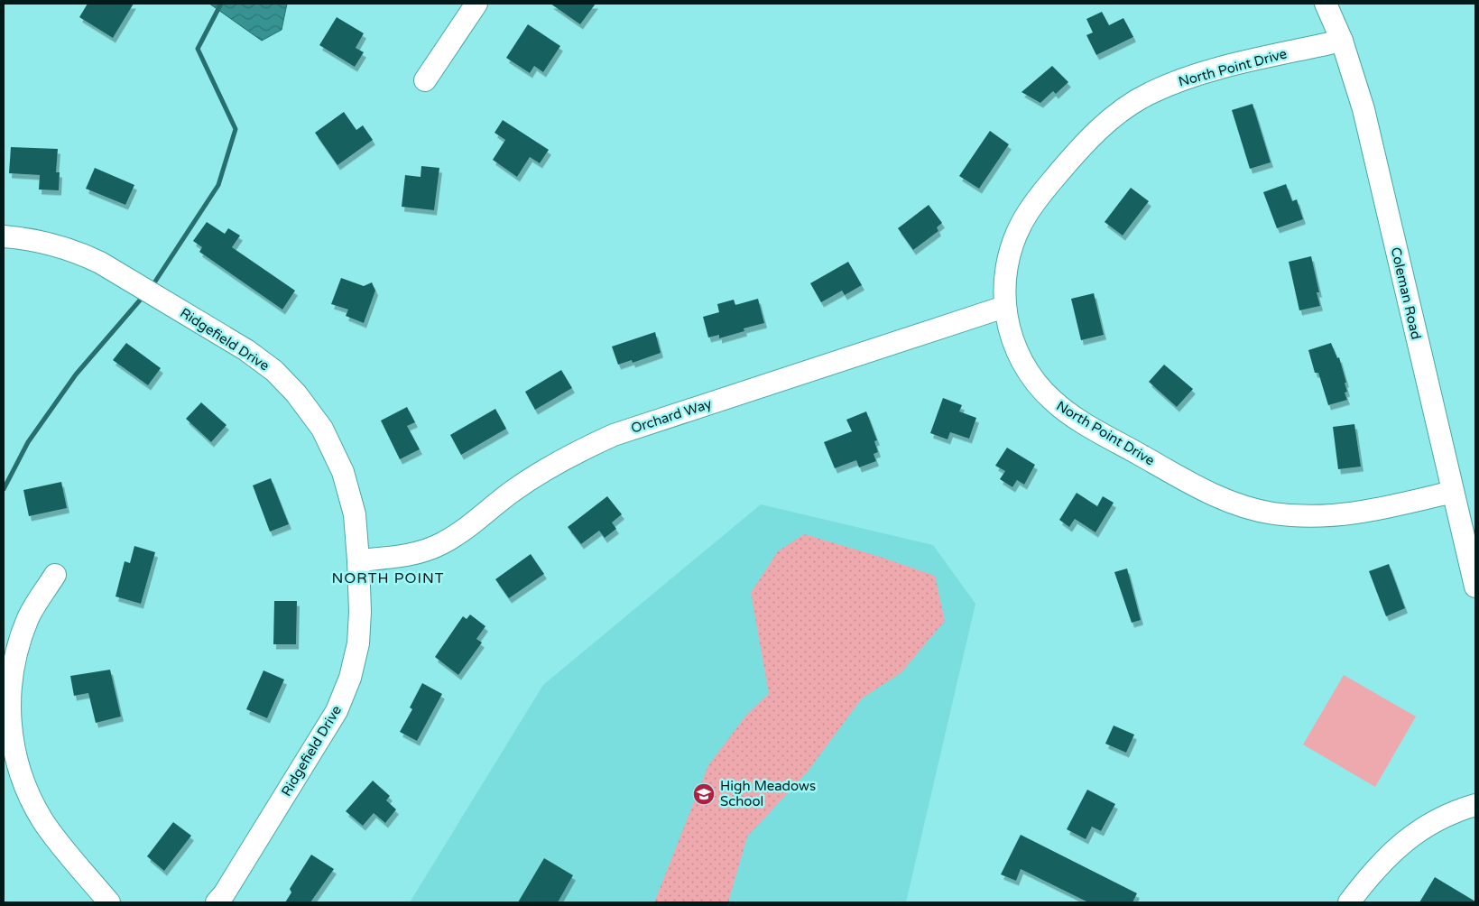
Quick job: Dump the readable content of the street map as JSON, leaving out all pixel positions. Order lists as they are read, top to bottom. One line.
{"streets":{"street":["North Point Drive","Coleman Road","Ridgefield Drive","Orchard Way"]},"crossings":[["North Point Drive","Coleman Road"],["North Point Drive","Orchard Way"],["Ridgefield Drive","Orchard Way"]],"districts":["NORTH POINT"],"places":{"school or university":["High Meadows School"]}}
